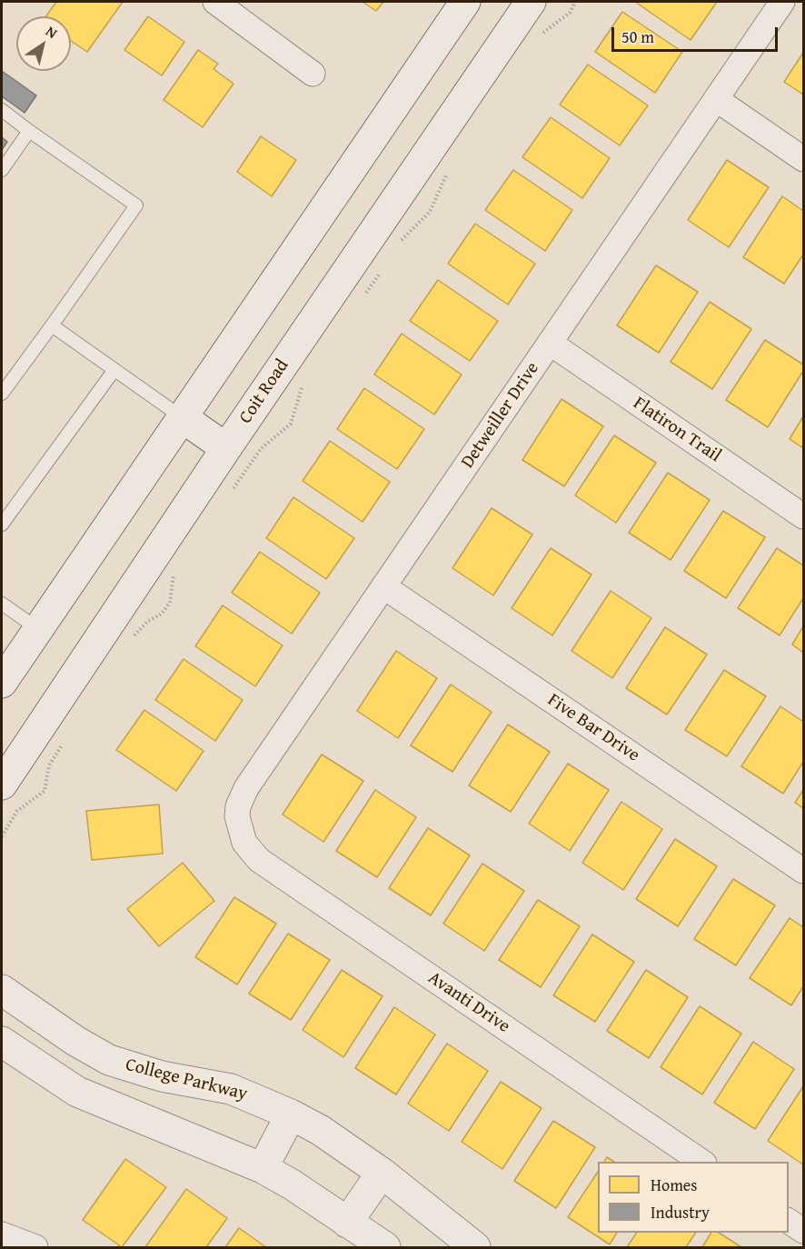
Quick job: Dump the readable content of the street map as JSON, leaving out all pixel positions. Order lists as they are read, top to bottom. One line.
{"streets":{"main road":["Coit Road","College Parkway"],"street":["Detweiller Drive","Flatiron Trail","Five Bar Drive","Avanti Drive"]},"crossings":[["Detweiller Drive","Flatiron Trail"],["Detweiller Drive","Five Bar Drive"],["Detweiller Drive","Avanti Drive"]],"legend":["Homes","Industry"],"scale_bar":"50 m","north":"top right"}
